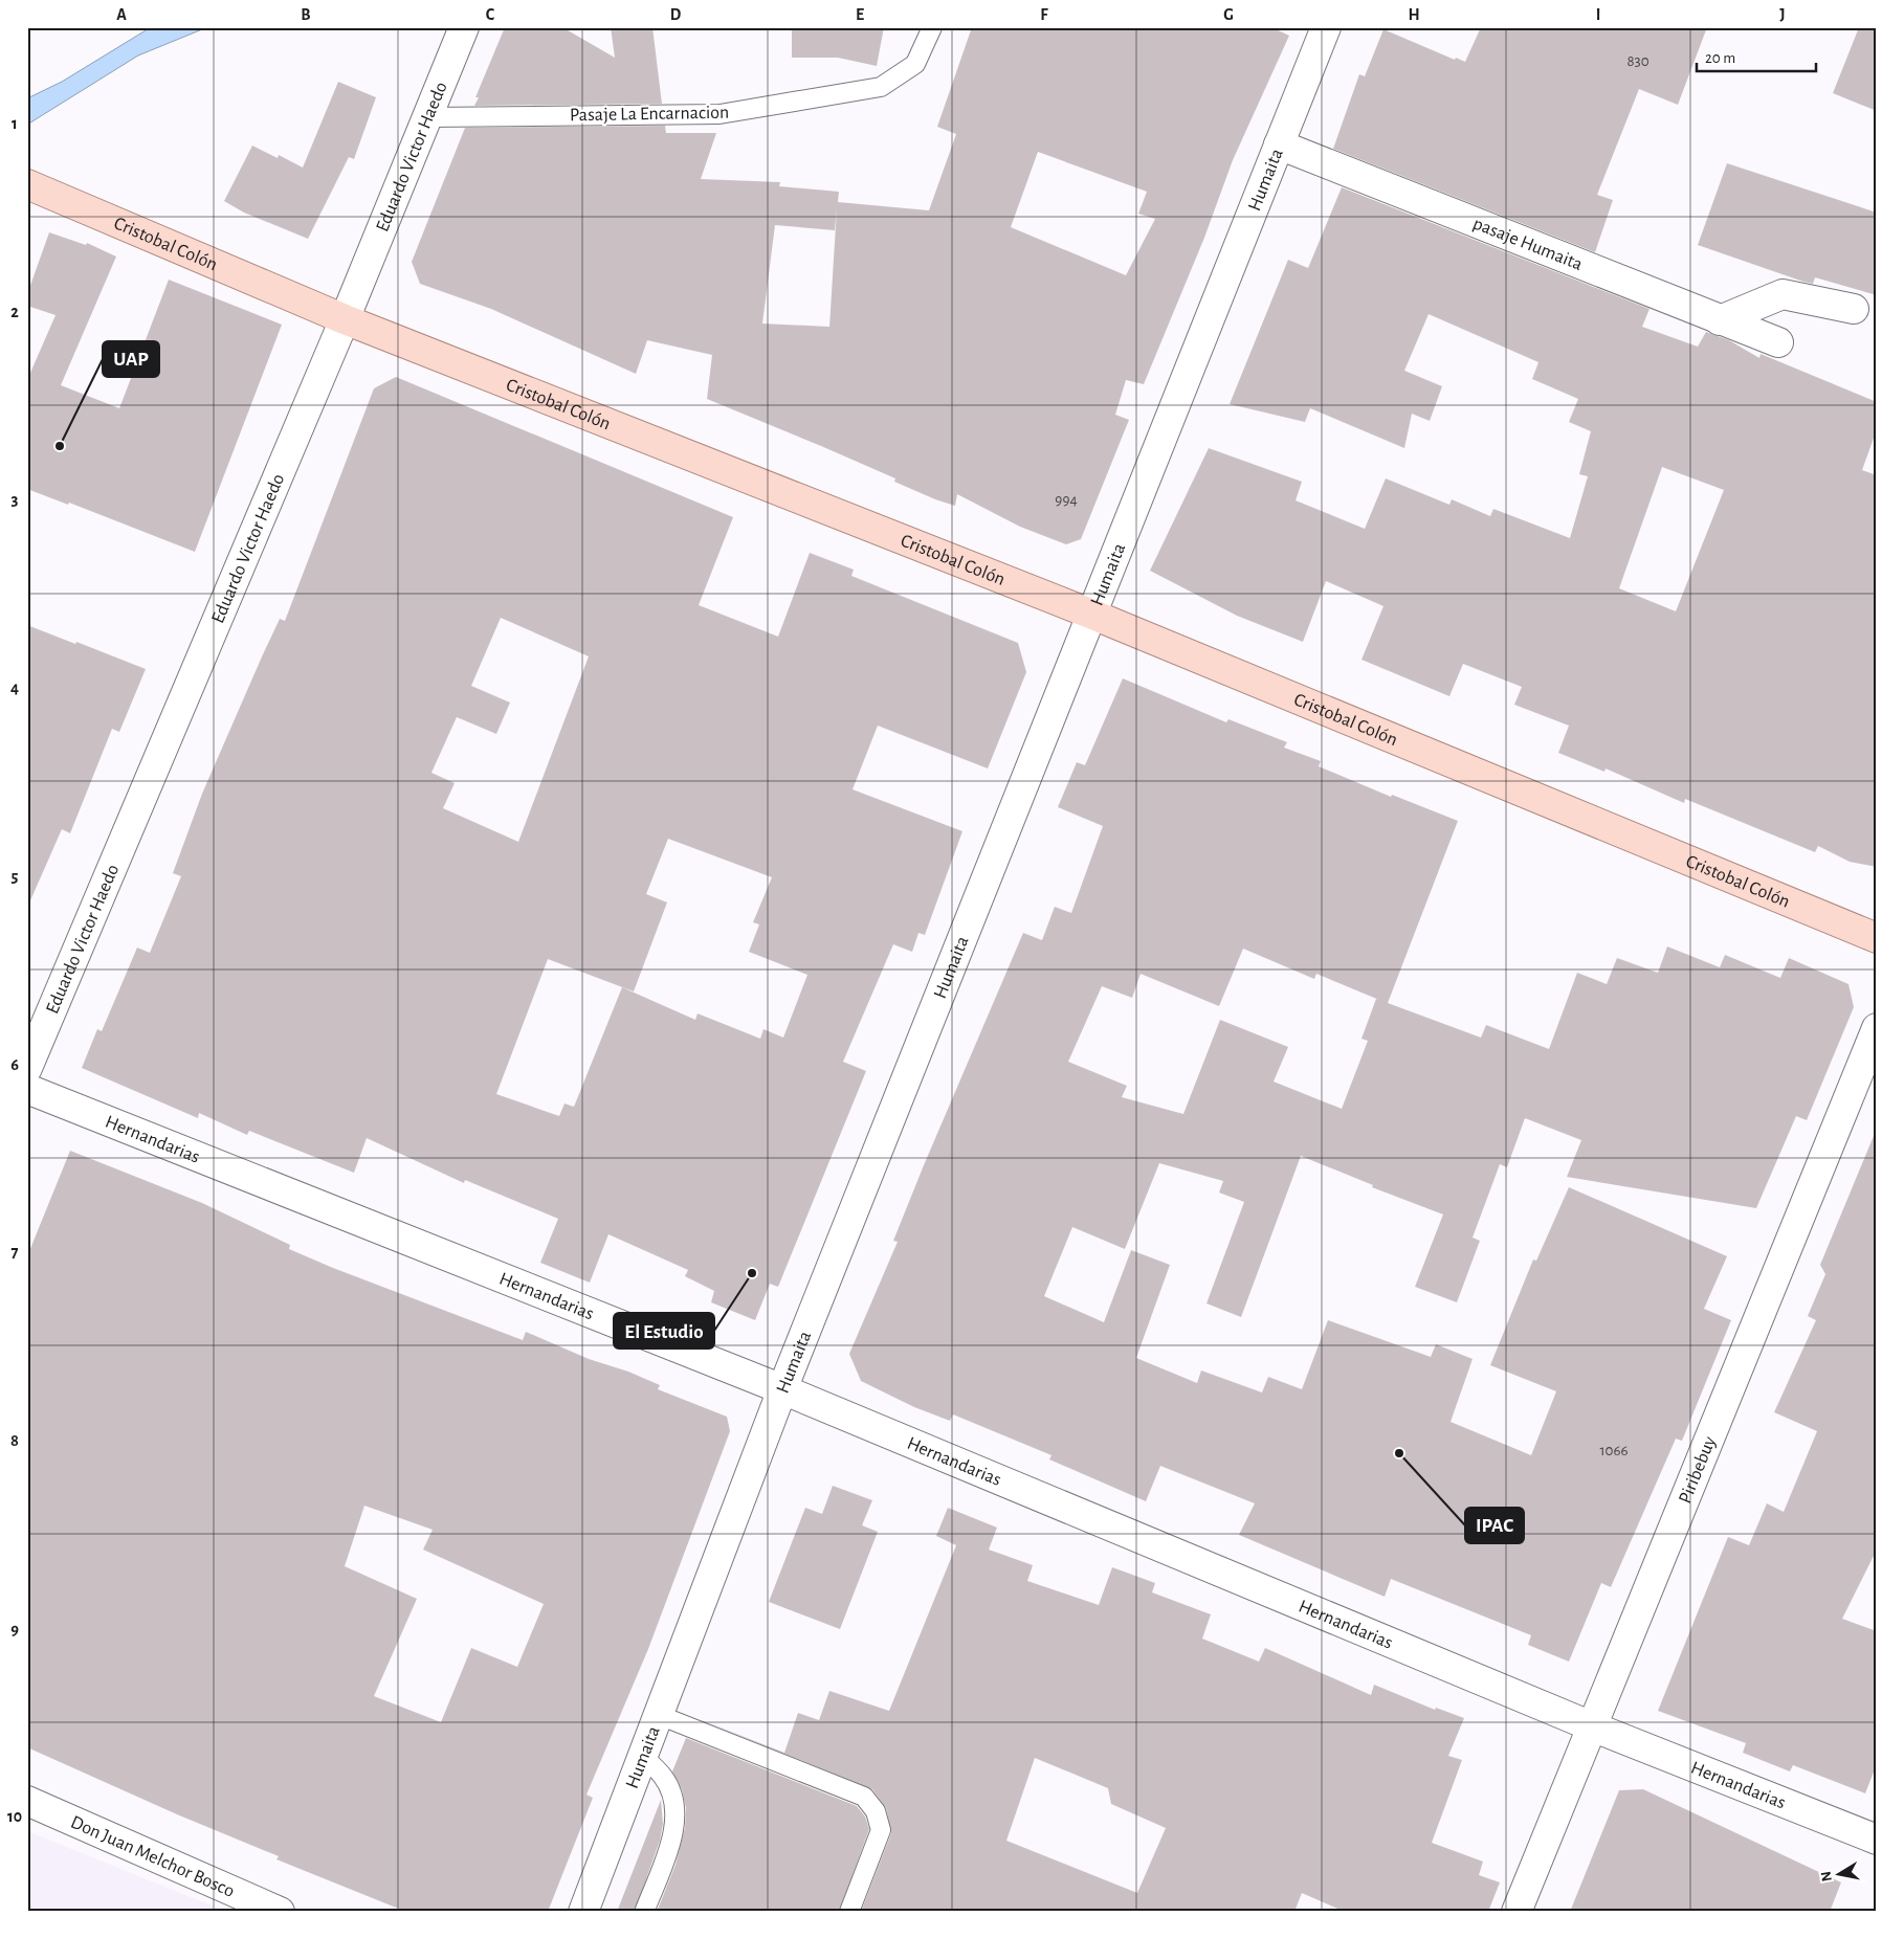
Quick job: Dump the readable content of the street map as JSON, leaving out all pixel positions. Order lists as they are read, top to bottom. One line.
{"streets":{"main road":["Cristobal Colón"],"street":["Eduardo Victor Haedo","Humaita","pasaje Humaita","Hernandarias","Piribebuy","Don Juan Melchor Bosco"],"lane":["Pasaje La Encarnacion"]},"crossings":[["Pasaje La Encarnacion","Eduardo Victor Haedo"],["Eduardo Victor Haedo","Cristobal Colón"],["Humaita","Cristobal Colón"],["Humaita","pasaje Humaita"],["Humaita","Hernandarias"],["Hernandarias","Piribebuy"]],"places":["UAP","El Estudio","IPAC"],"house_numbers":["830","994","1066"],"scale_bar":"20 m","north":"left","grid":{"columns":["A","B","C","D","E","F","G","H","I","J"],"rows":["1","2","3","4","5","6","7","8","9","10"]}}
